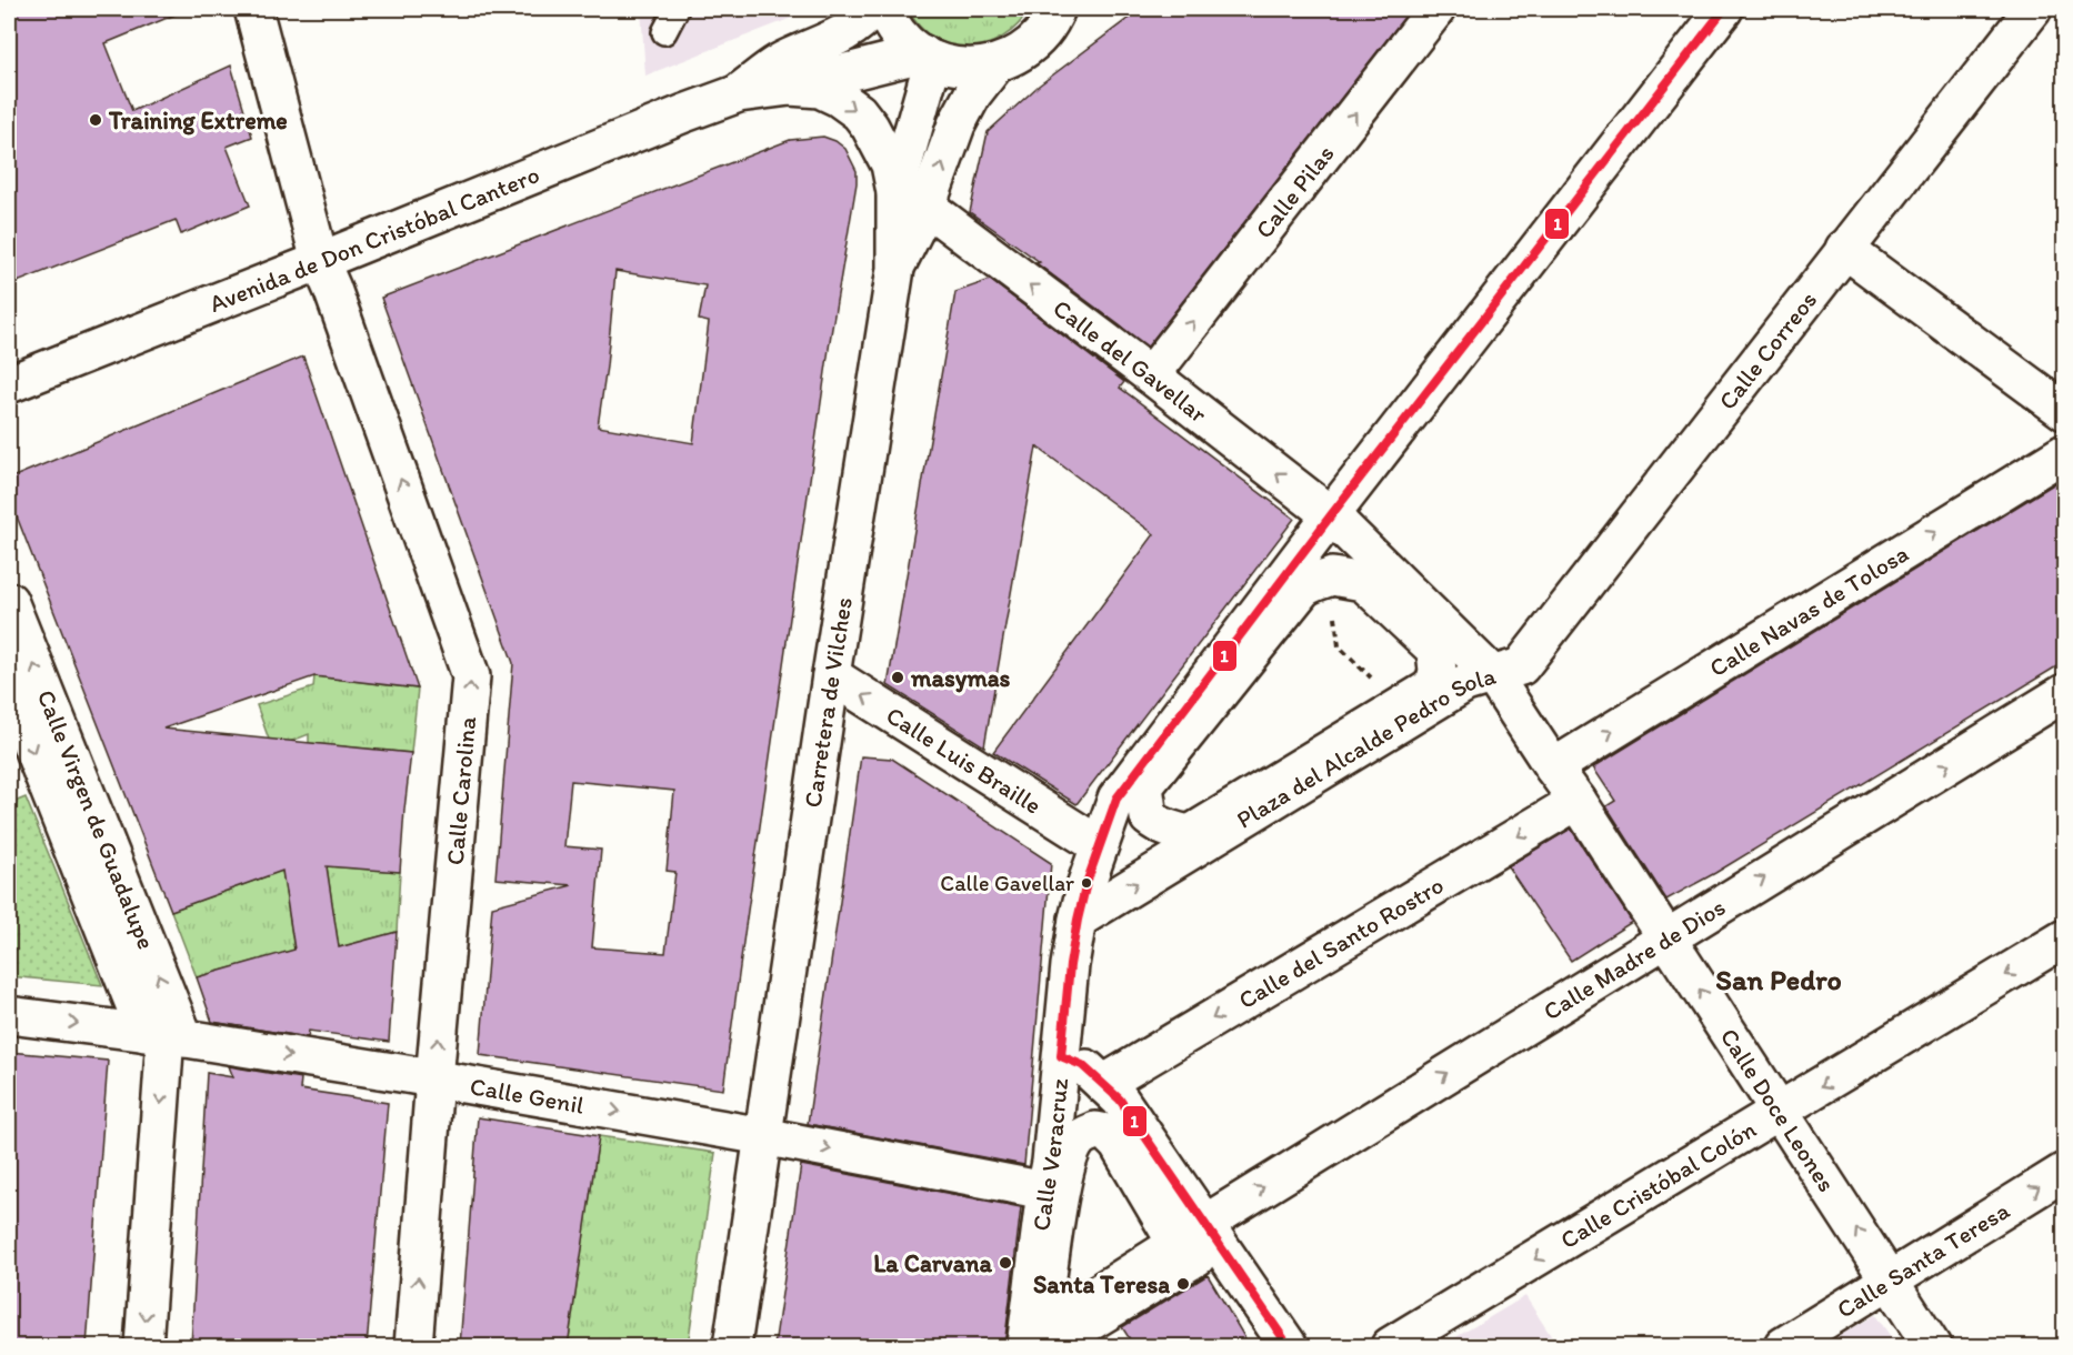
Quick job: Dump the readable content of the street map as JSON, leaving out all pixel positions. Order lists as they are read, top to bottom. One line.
{"streets":{"street":["Calle Pilas","Avenida de Don Cristóbal Cantero","Calle Correos","Calle del Gavellar","Calle Navas de Tolosa","Carretera de Vilches","Plaza del Alcalde Pedro Sola","Calle Luis Braille","Calle Carolina","Calle Virgen de Guadalupe","Calle del Santo Rostro","Calle Madre de Dios","Calle Genil","Calle Doce Leones","Calle Veracruz","Calle Cristóbal Colón","Calle Santa Teresa"]},"crossings":[["Calle Pilas","Calle del Gavellar"],["Avenida de Don Cristóbal Cantero","Carretera de Vilches"],["Avenida de Don Cristóbal Cantero","Calle Carolina"],["Calle Correos","Plaza del Alcalde Pedro Sola"],["Calle Correos","Calle Doce Leones"],["Calle del Gavellar","Carretera de Vilches"],["Calle del Gavellar","Plaza del Alcalde Pedro Sola"],["Calle Navas de Tolosa","Calle Doce Leones"],["Carretera de Vilches","Calle Luis Braille"],["Carretera de Vilches","Calle Genil"],["Plaza del Alcalde Pedro Sola","Calle Doce Leones"],["Plaza del Alcalde Pedro Sola","Calle Veracruz"],["Calle Luis Braille","Calle Veracruz"],["Calle Carolina","Calle Genil"],["Calle Virgen de Guadalupe","Calle Genil"],["Calle del Santo Rostro","Calle Doce Leones"],["Calle Madre de Dios","Calle Doce Leones"],["Calle Madre de Dios","Calle Veracruz"],["Calle Genil","Calle Veracruz"],["Calle Doce Leones","Calle Cristóbal Colón"],["Calle Doce Leones","Calle Santa Teresa"]],"one_way":["Calle del Gavellar","Calle Navas de Tolosa","Calle Luis Braille","Calle Carolina","Calle Madre de Dios","Calle Genil","Calle Doce Leones","Calle Cristóbal Colón","Calle Santa Teresa"],"districts":["San Pedro"],"places":["Training Extreme","masymas","Calle Gavellar","La Carvana","Santa Teresa"],"lines":["transit line 1"]}
